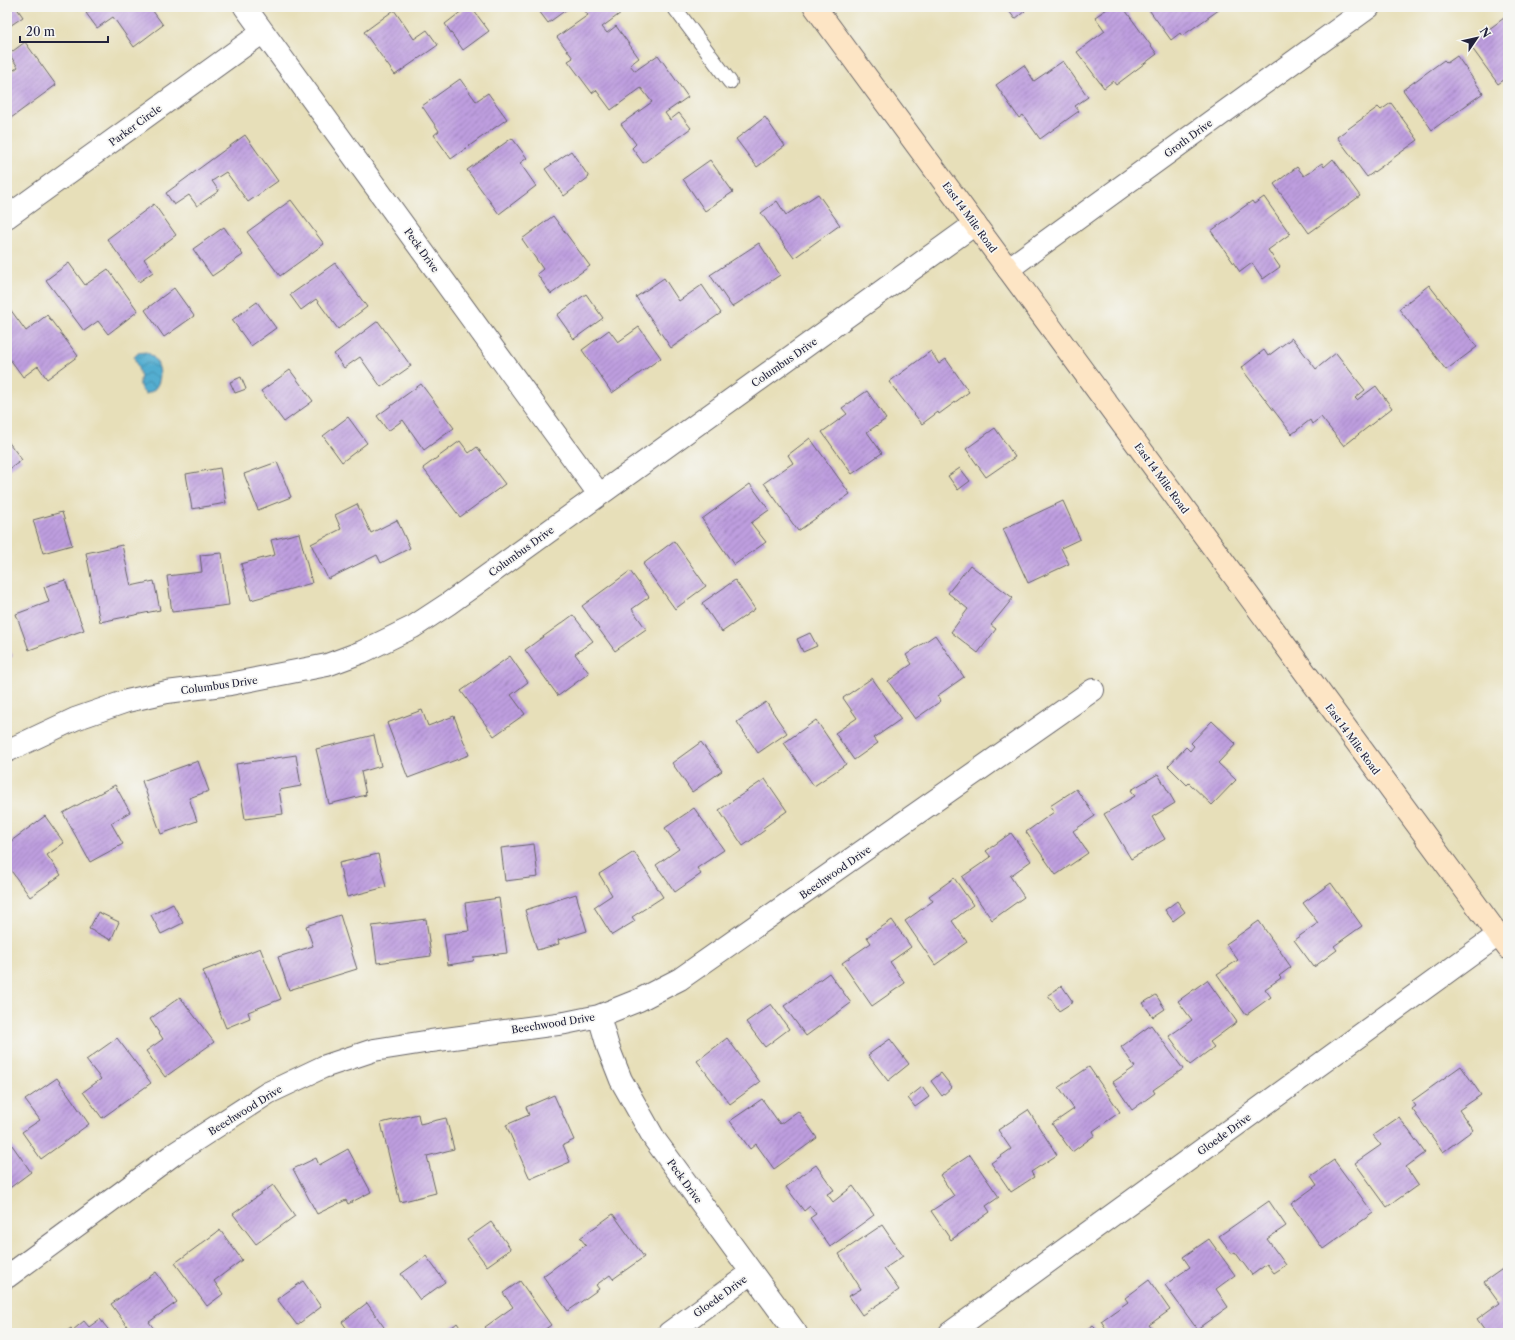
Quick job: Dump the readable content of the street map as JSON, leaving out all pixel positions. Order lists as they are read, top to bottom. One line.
{"streets":{"main road":["East 14 Mile Road"],"street":["Parker Circle","Groth Drive","Peck Drive","Columbus Drive","Beechwood Drive","Gloede Drive"]},"crossings":[["Parker Circle","Peck Drive"],["Groth Drive","East 14 Mile Road"],["East 14 Mile Road","Columbus Drive"],["East 14 Mile Road","Gloede Drive"],["Peck Drive","Columbus Drive"],["Peck Drive","Beechwood Drive"],["Peck Drive","Gloede Drive"]],"scale_bar":"20 m","north":"top right"}
